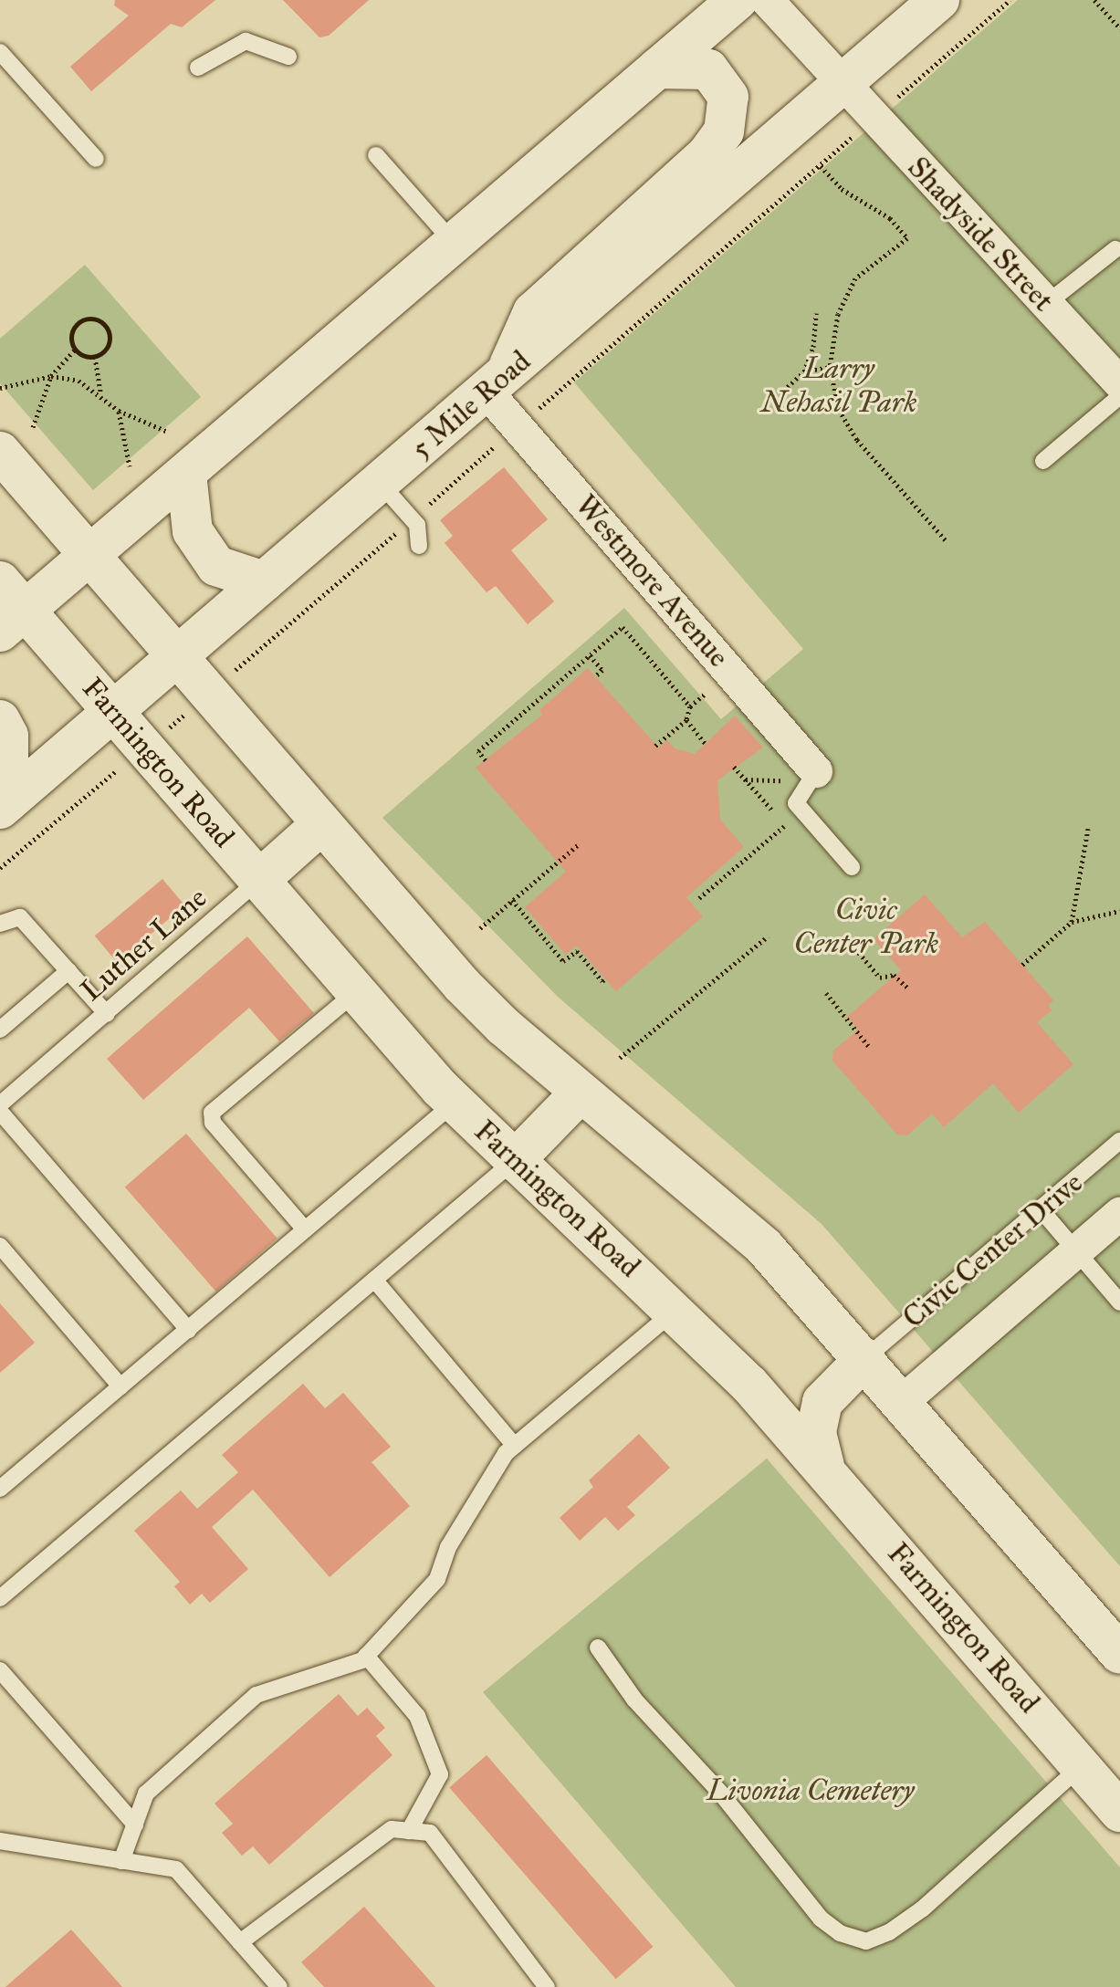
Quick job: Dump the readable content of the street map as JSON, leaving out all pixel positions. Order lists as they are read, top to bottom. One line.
{"streets":{"main road":["5 Mile Road","Farmington Road"],"street":["Shadyside Street","Westmore Avenue","Civic Center Drive"],"lane":["Luther Lane"]},"crossings":[["Shadyside Street","5 Mile Road"],["5 Mile Road","Westmore Avenue"],["5 Mile Road","Farmington Road"],["Farmington Road","Luther Lane"]],"parks":["Larry Nehasil Park","Civic Center Park","Livonia Cemetery"]}
